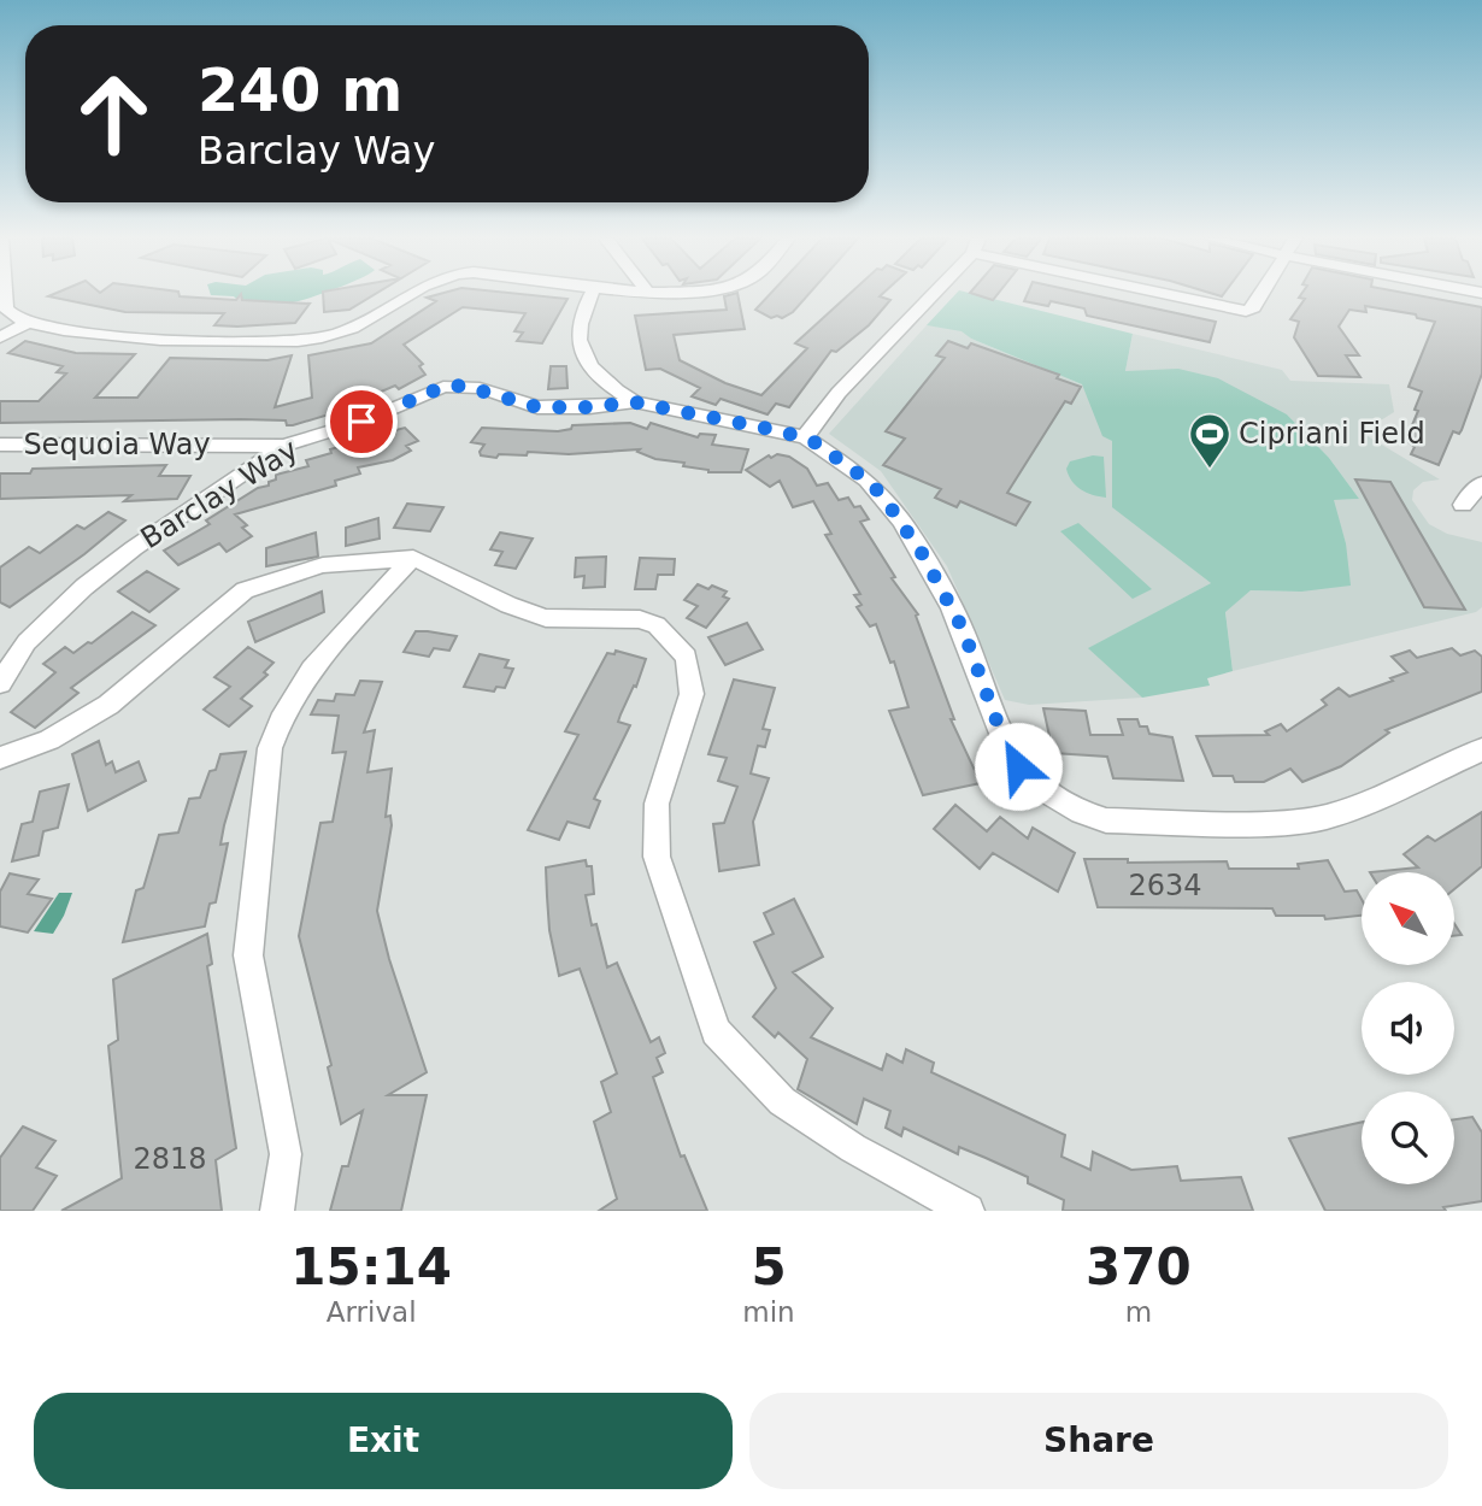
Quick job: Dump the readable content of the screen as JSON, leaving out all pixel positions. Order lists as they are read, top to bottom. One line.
{"streets":{"street":["Sequoia Way","Barclay Way"]},"crossings":[["Sequoia Way","Barclay Way"]],"places":{"sports":["Cipriani Field"]},"house_numbers":["2634","2818"],"north":"top left","page":{"turn":["240 m","Barclay Way"],"eta":["15:14","Arrival","5","min","370","m"],"buttons":["Exit","Share"]}}
